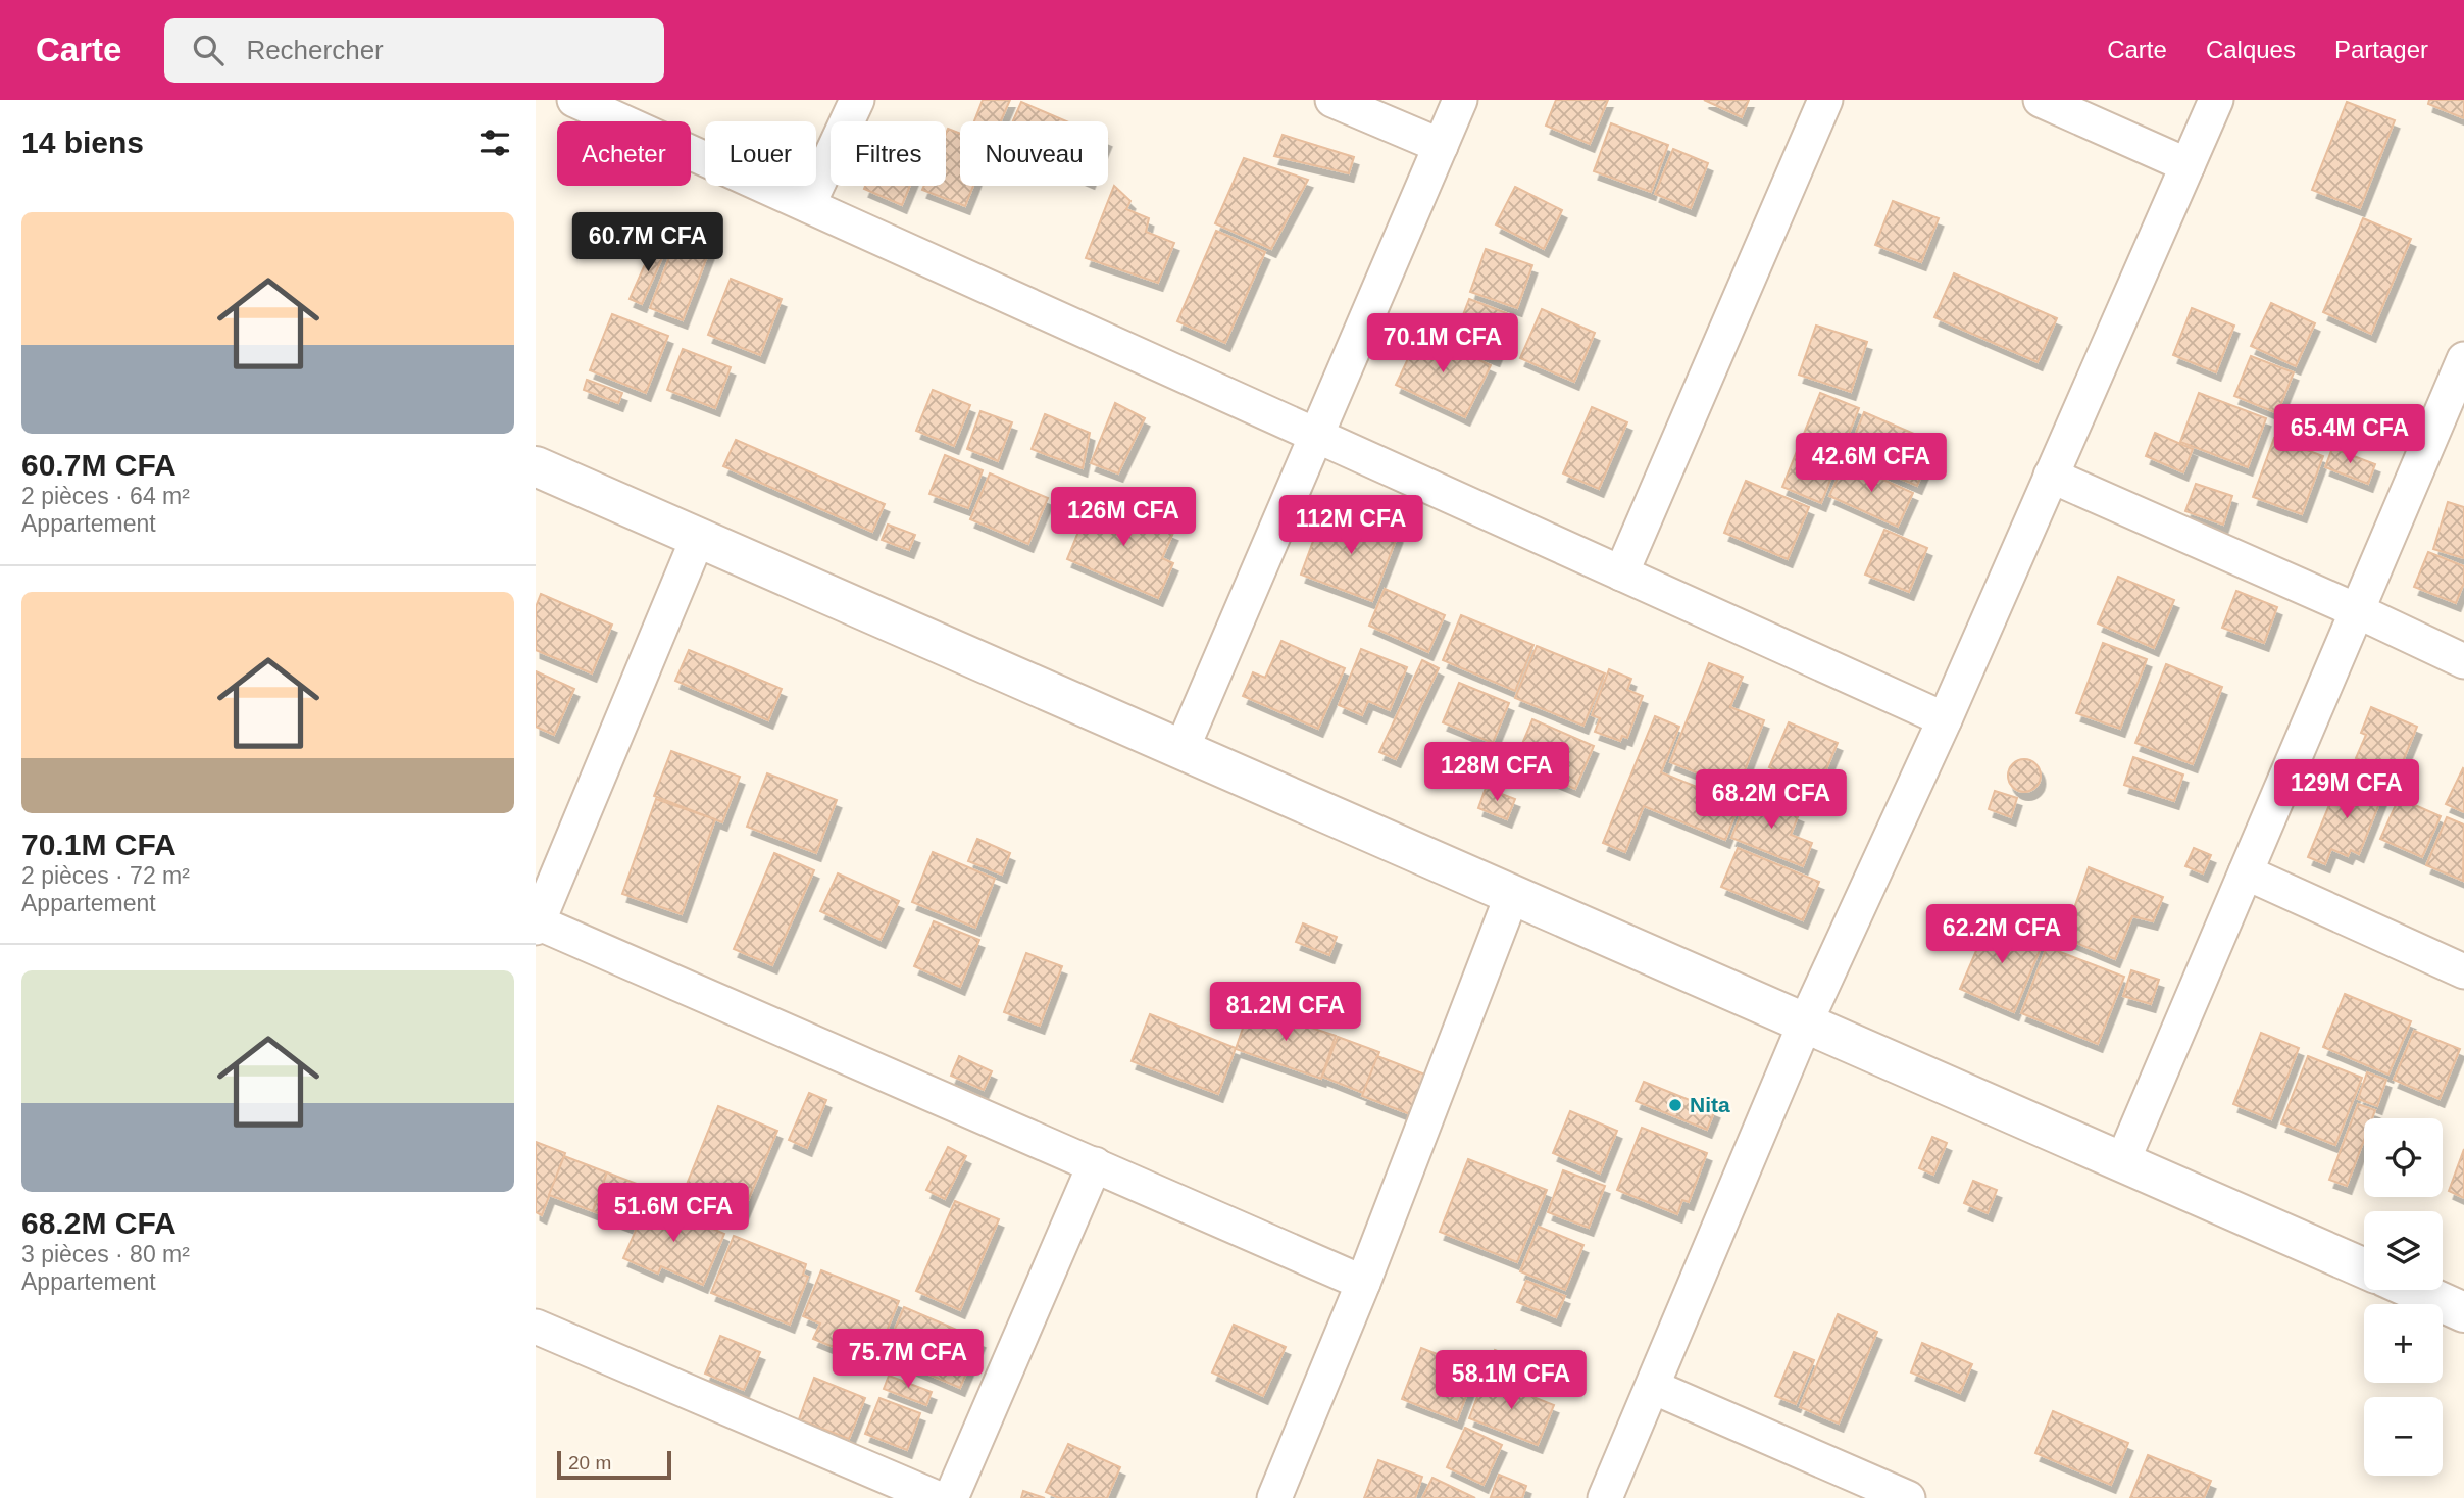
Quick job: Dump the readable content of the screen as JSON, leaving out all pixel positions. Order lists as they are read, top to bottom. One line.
{"places":["Nita"],"scale_bar":"20 m","page":{"header":"Carte","search":"Rechercher","nav":["Carte","Calques","Partager"],"heading":"14 biens","chip":["Acheter","Louer","Filtres","Nouveau"],"list":[{"name":"60.7M CFA","note":"2 pièces · 64 m² · Appartement"},{"name":"70.1M CFA","note":"2 pièces · 72 m² · Appartement"},{"name":"68.2M CFA","note":"3 pièces · 80 m² · Appartement"}],"price":["60.7M CFA","70.1M CFA","65.4M CFA","42.6M CFA","126M CFA","112M CFA","128M CFA","129M CFA","68.2M CFA","62.2M CFA","81.2M CFA","51.6M CFA","75.7M CFA","58.1M CFA"],"map_buttons":["+","−"],"scale":"20 m"}}
